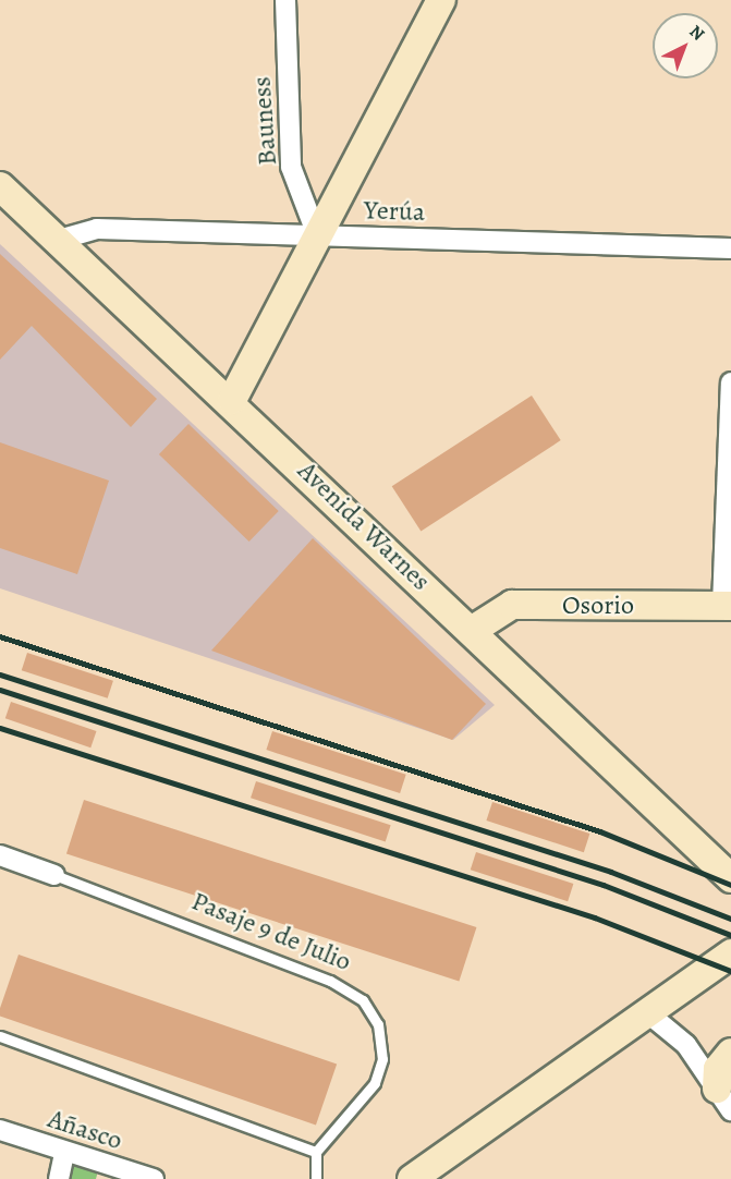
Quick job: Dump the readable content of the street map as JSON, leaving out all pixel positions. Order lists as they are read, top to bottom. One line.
{"streets":{"main road":["Avenida Warnes","Osorio"],"street":["Bauness","Yerúa","Pasaje 9 de Julio","Añasco"]},"crossings":[["Bauness","Yerúa"],["Yerúa","Avenida Warnes"],["Avenida Warnes","Osorio"]],"north":"top right"}
